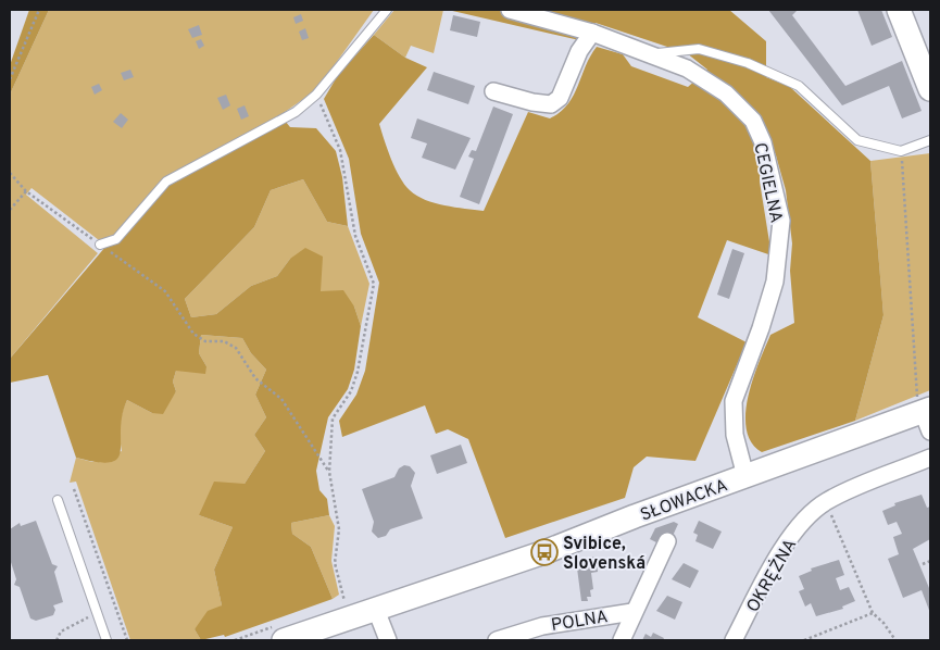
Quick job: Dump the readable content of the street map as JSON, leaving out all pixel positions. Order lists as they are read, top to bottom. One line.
{"streets":{"street":["CEGIELNA","SŁOWACKA","OKRĘŻNA","POLNA"]},"crossings":[["CEGIELNA","SŁOWACKA"]],"places":{"bus stop":["Svibice, Slovenská"]}}
